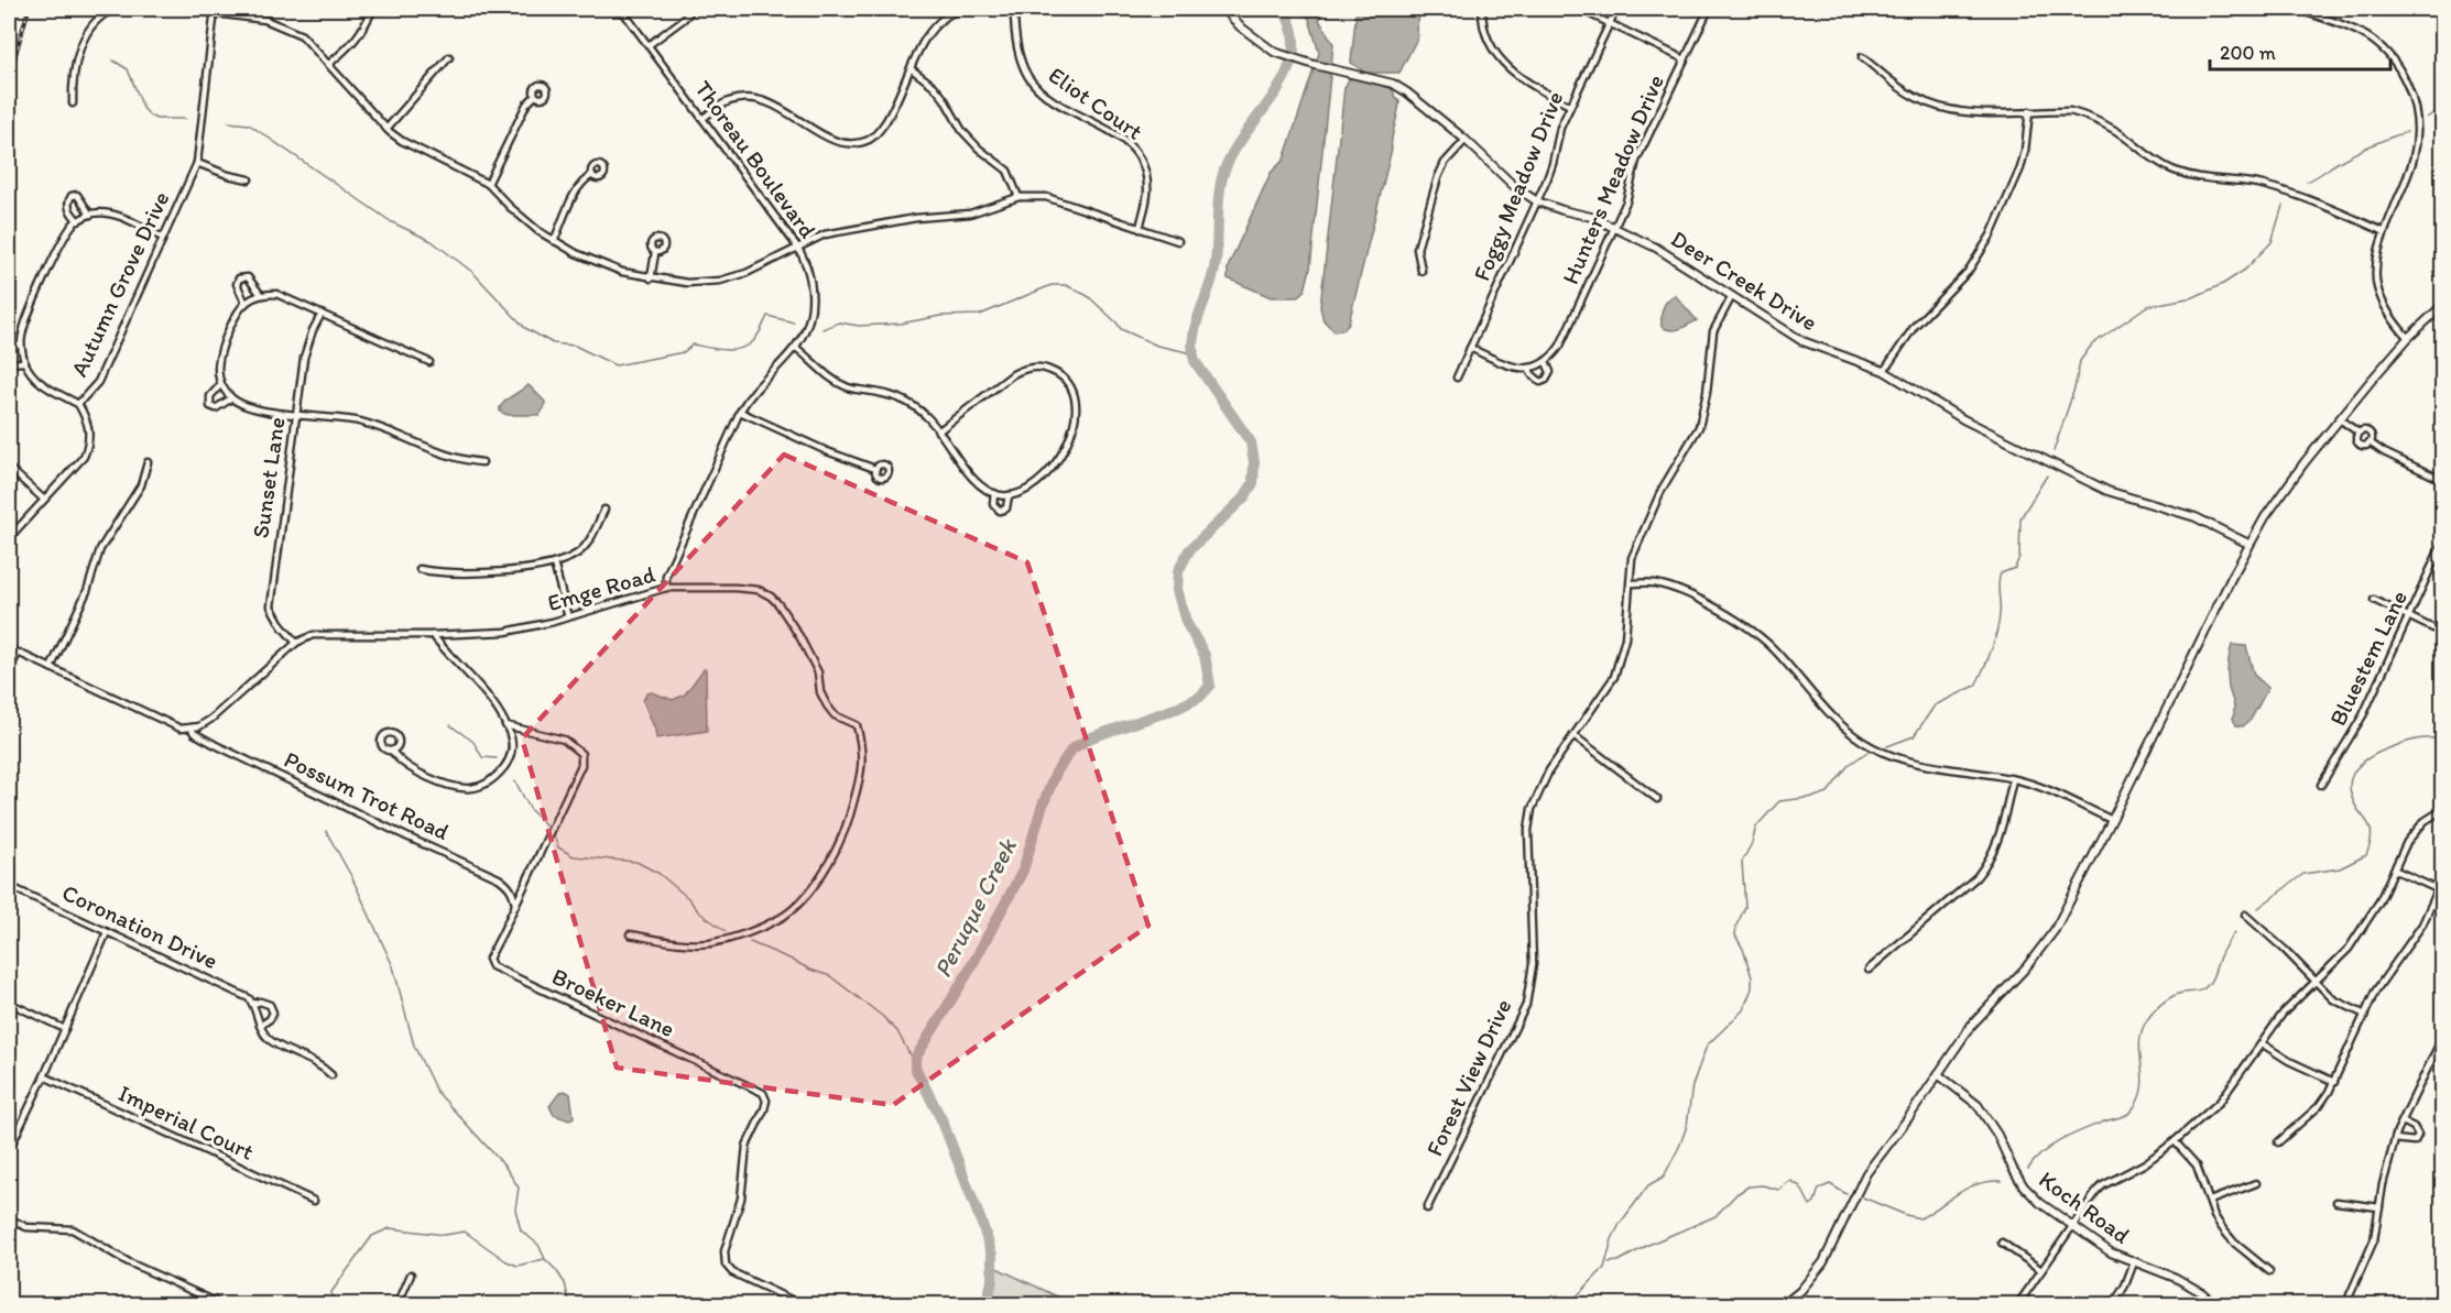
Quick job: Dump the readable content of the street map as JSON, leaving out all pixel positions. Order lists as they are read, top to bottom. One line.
{"streets":{"street":["Eliot Court","Thoreau Boulevard","Hunters Meadow Drive","Foggy Meadow Drive","Deer Creek Drive","Autumn Grove Drive","Sunset Lane","Emge Road","Bluestem Lane","Possum Trot Road","Coronation Drive","Broeker Lane","Forest View Drive","Imperial Court","Koch Road"]},"crossings":[["Thoreau Boulevard","Emge Road"],["Hunters Meadow Drive","Foggy Meadow Drive"],["Hunters Meadow Drive","Deer Creek Drive"],["Foggy Meadow Drive","Deer Creek Drive"],["Deer Creek Drive","Forest View Drive"],["Sunset Lane","Emge Road"],["Emge Road","Possum Trot Road"],["Possum Trot Road","Broeker Lane"]],"water":["Peruque Creek"],"scale_bar":"200 m"}
